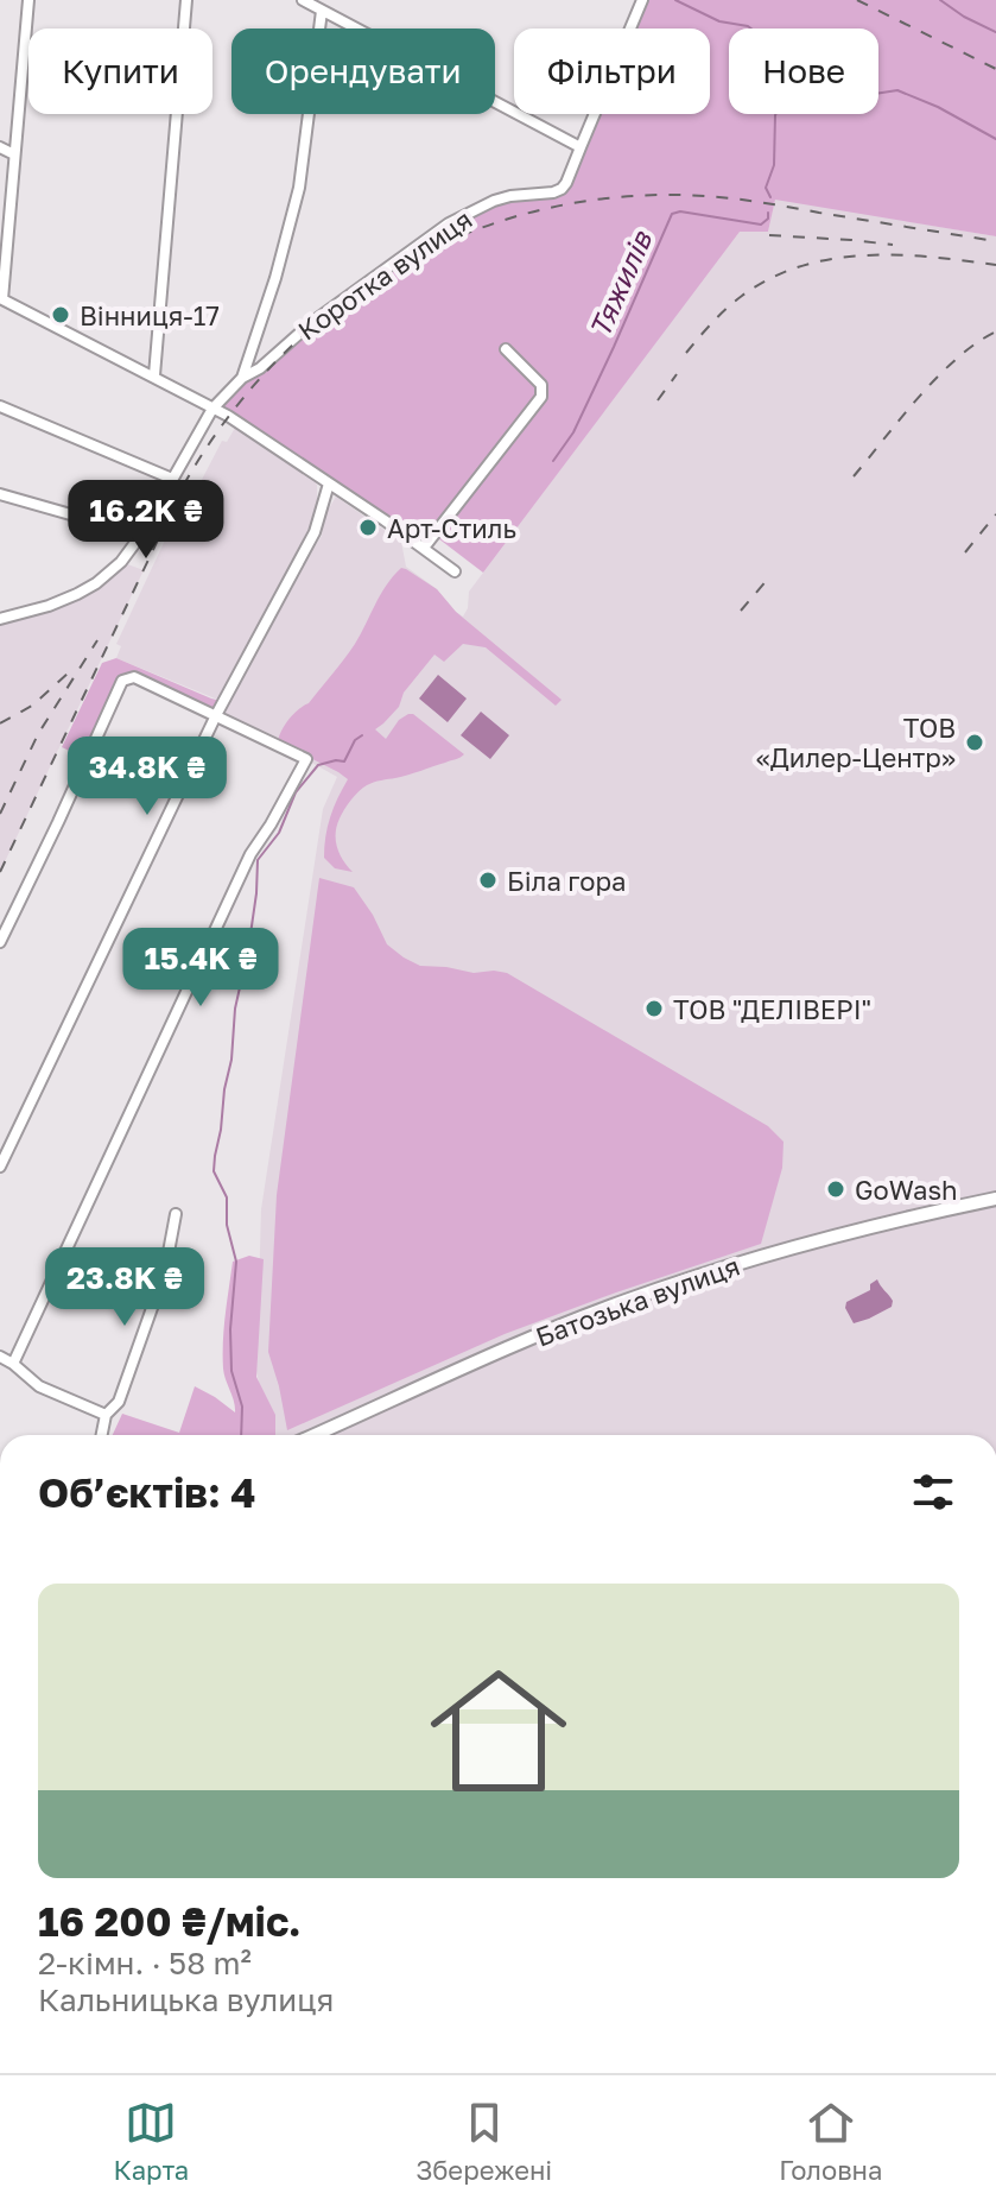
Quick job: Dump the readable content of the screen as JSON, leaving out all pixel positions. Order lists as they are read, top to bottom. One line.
{"streets":{"street":["Коротка вулиця","Батозька вулиця"]},"water":["Тяжилів"],"places":["Вінниця-17","Арт-Стиль","ТОВ «Дилер-Центр»","Біла гора","ТОВ \"ДЕЛІВЕРІ\"","GoWash"],"page":{"chip":["Купити","Орендувати","Фільтри","Нове"],"price":["16.2K ₴","34.8K ₴","15.4K ₴","23.8K ₴"],"heading":"Об’єктів: 4","list":[{"name":"16 200 ₴/міс.","note":"2-кімн. · 58 m² · Кальницька вулиця"}],"tabs":["Карта","Збережені","Головна"]}}
